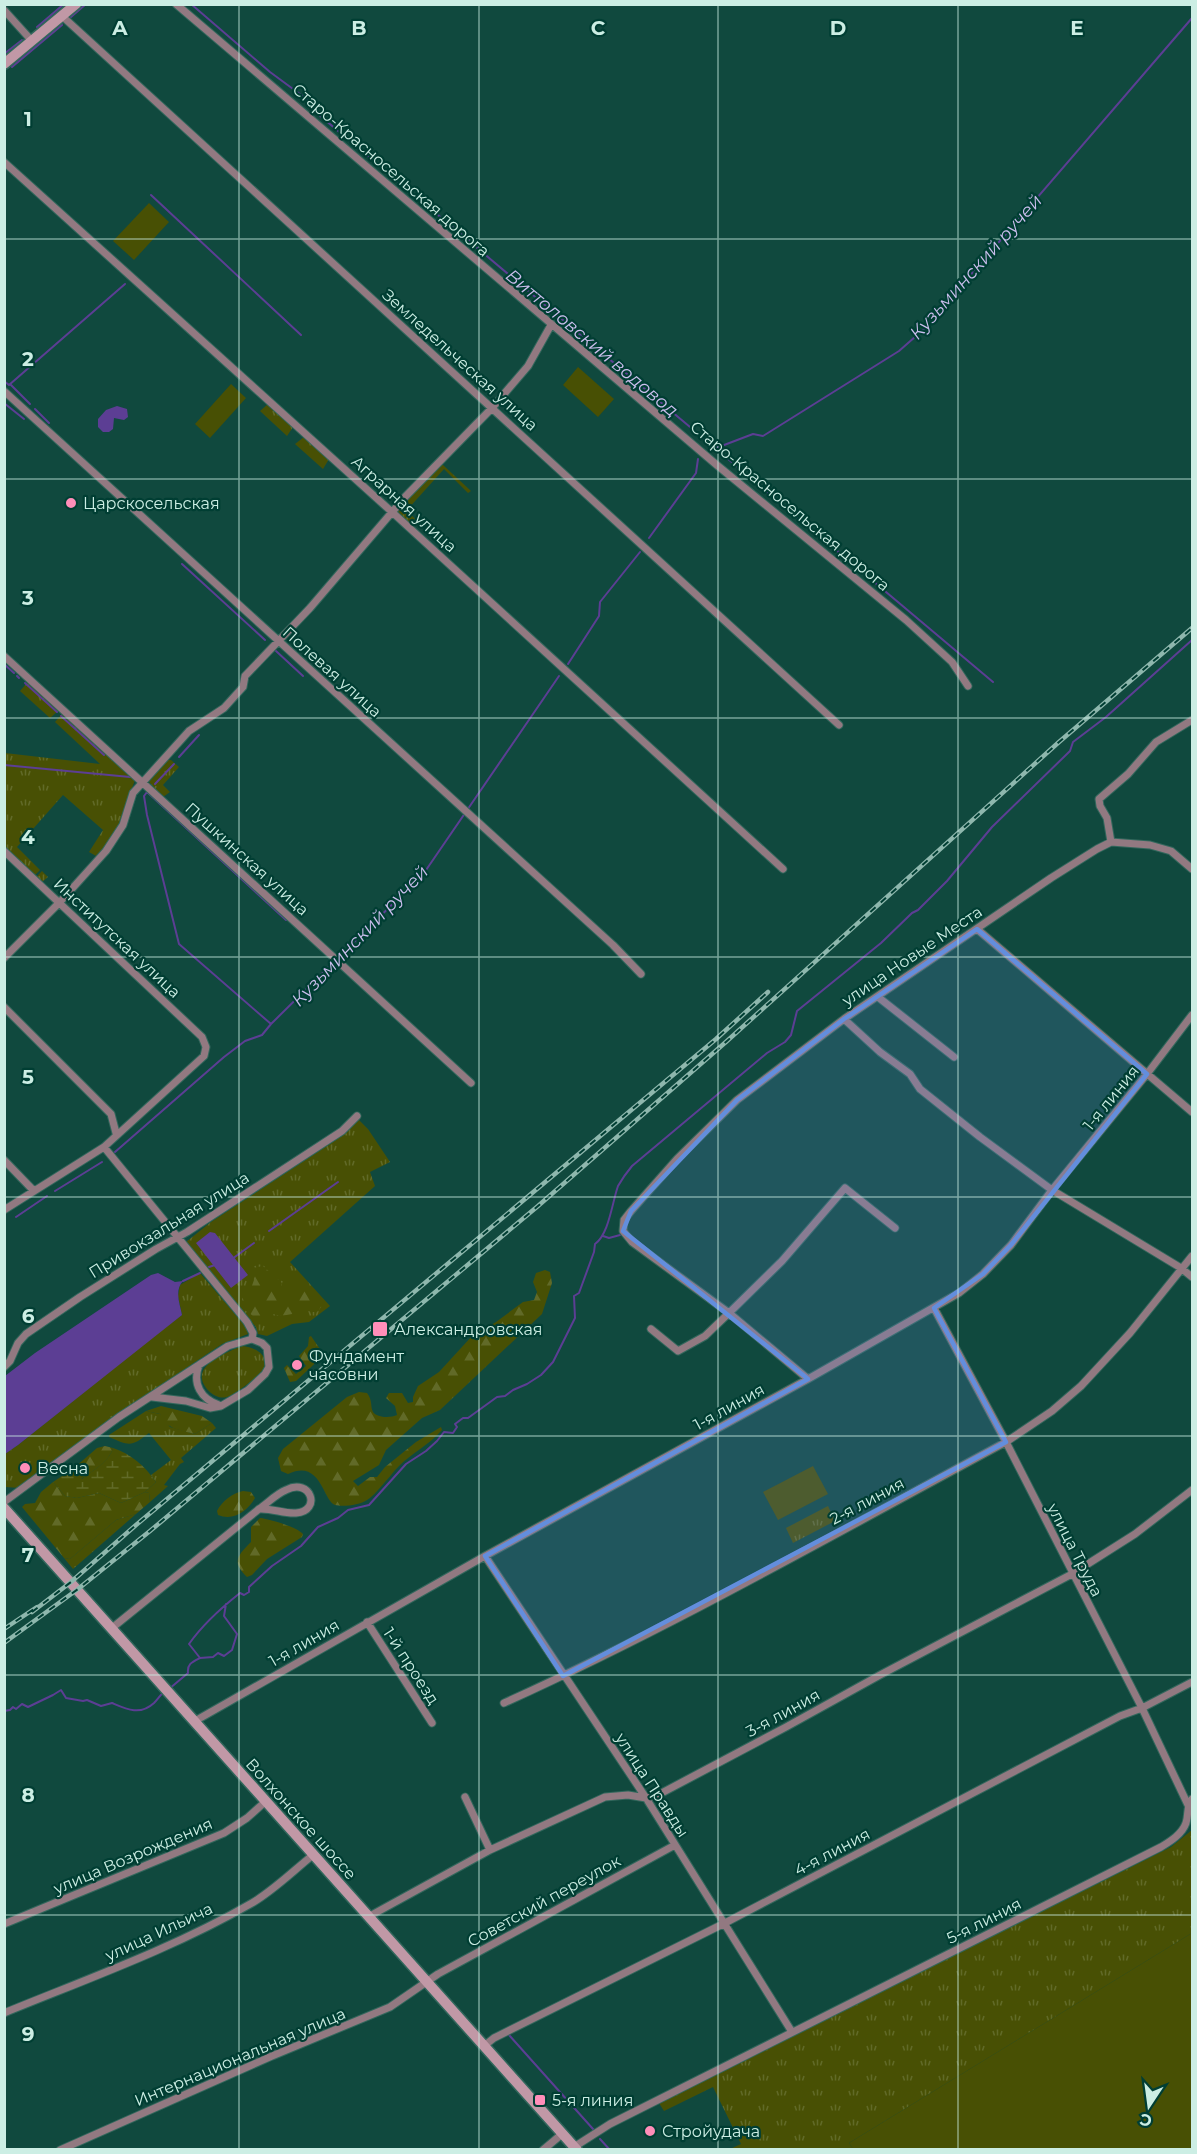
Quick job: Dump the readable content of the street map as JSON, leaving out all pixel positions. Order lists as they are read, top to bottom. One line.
{"streets":{"main road":["Волхонское шоссе"],"street":["Старо-Красносельская дорога","Земледельческая улица","Аграрная улица","Полевая улица","Пушкинская улица","Институтская улица","улица Новые Места","1-я линия","Привокзальная улица","2-я линия","улица Труда","1-й проезд","3-я линия","улица Правды","4-я линия","улица Возрождения","Советский переулок","5-я линия","улица Ильича","Интернациональная улица"]},"crossings":[["1-я линия","улица Труда"],["1-я линия","1-й проезд"],["1-я линия","улица Правды"],["1-я линия","Волхонское шоссе"],["2-я линия","улица Труда"],["2-я линия","улица Правды"],["улица Труда","3-я линия"],["улица Труда","4-я линия"],["улица Труда","5-я линия"],["3-я линия","улица Правды"],["3-я линия","Волхонское шоссе"],["улица Правды","4-я линия"],["улица Правды","Советский переулок"],["улица Правды","5-я линия"],["Волхонское шоссе","4-я линия"],["Волхонское шоссе","улица Возрождения"],["Волхонское шоссе","Советский переулок"],["Волхонское шоссе","5-я линия"],["Волхонское шоссе","улица Ильича"],["Волхонское шоссе","Интернациональная улица"],["Советский переулок","Интернациональная улица"]],"water":["Кузьминский ручей","Виттоловский водовод"],"places":{"other":["Царскосельская","Фундамент часовни","Весна","Стройудача"],"transit":["Александровская","5-я линия"]},"north":"bottom","grid":{"columns":["A","B","C","D","E"],"rows":["1","2","3","4","5","6","7","8","9"]}}
